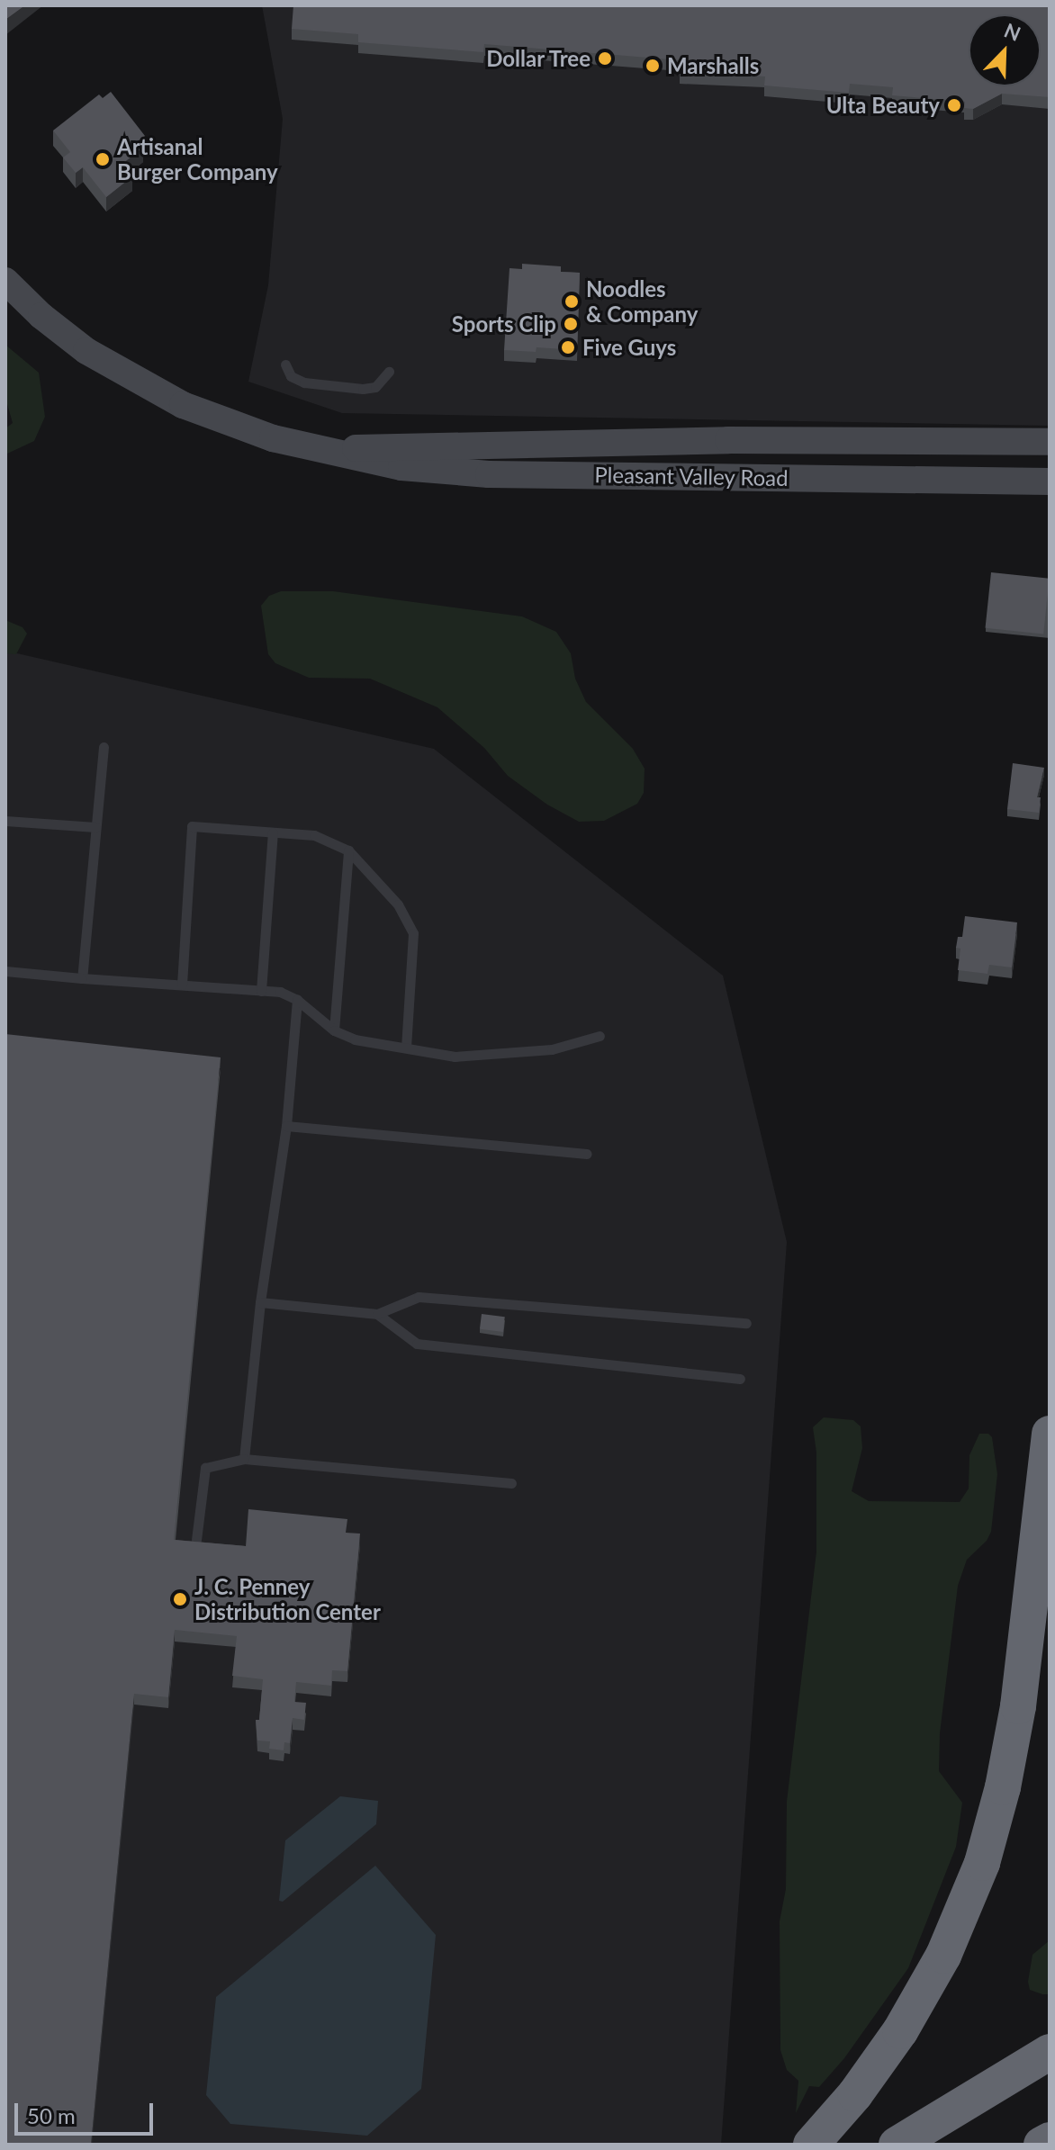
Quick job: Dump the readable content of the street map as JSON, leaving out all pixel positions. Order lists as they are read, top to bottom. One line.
{"streets":{"main road":["Pleasant Valley Road"]},"places":["Dollar Tree","Marshalls","Ulta Beauty","Artisanal Burger Company","Noodles & Company","Sports Clip","Five Guys","J. C. Penney Distribution Center"],"scale_bar":"50 m","north":"top right"}
